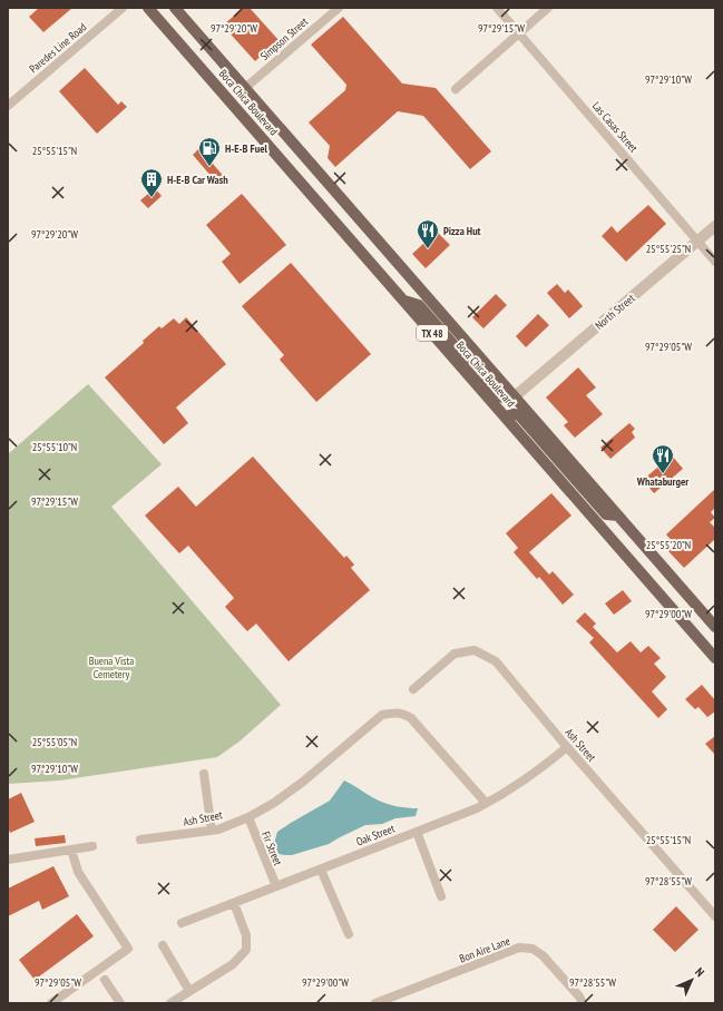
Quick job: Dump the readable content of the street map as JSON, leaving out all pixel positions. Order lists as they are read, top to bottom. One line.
{"streets":{"main road":["Boca Chica Boulevard","TX 48"],"street":["Simpson Street","Paredes Line Road","Las Casas Street","North Street","Ash Street","Oak Street","Fir Street","Bon Aire Lane"]},"crossings":[["Simpson Street","Boca Chica Boulevard"],["Boca Chica Boulevard","North Street"],["Las Casas Street","North Street"],["Ash Street","Oak Street"],["Ash Street","Fir Street"],["Oak Street","Fir Street"]],"parks":["Buena Vista Cemetery"],"places":{"fuel station":["H-E-B Fuel"],"building":["H-E-B Car Wash"],"restaurant":["Pizza Hut","Whataburger"]},"north":"top right","coordinates":["97°29'20\"W","97°29'15\"W","97°29'10\"W","25°55'15\"N","25°55'25\"N","97°29'05\"W","25°55'10\"N","25°55'20\"N","97°29'00\"W","25°55'05\"N","97°28'55\"W"]}
